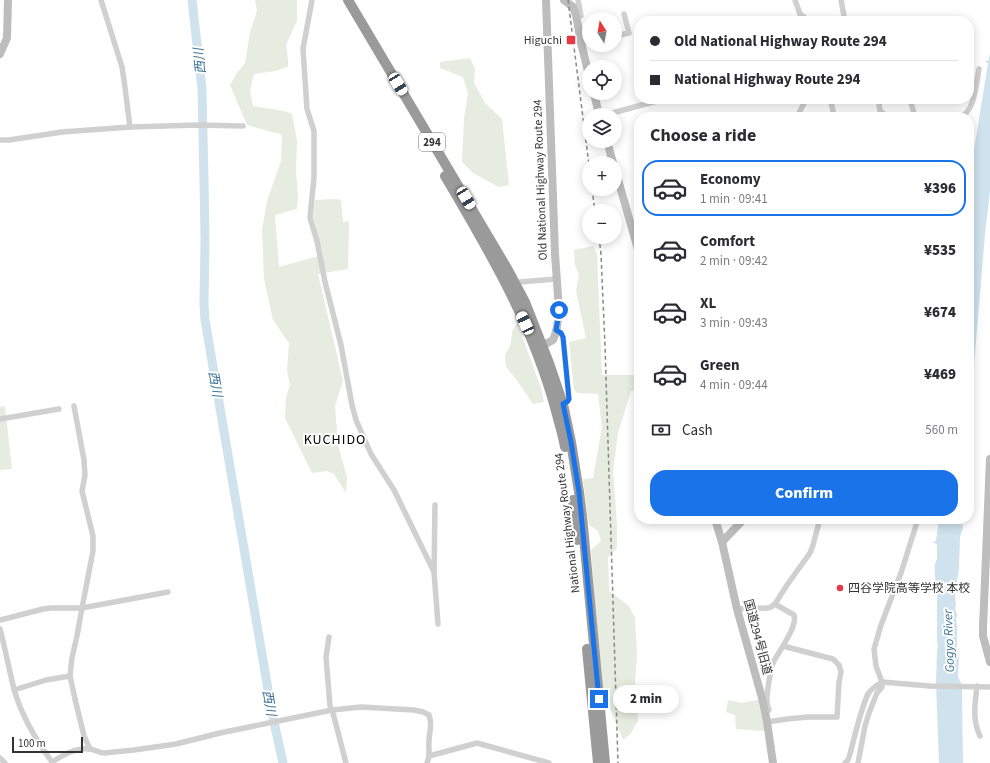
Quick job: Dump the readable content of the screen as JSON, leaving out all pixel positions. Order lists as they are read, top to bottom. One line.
{"streets":{"highway":["294","National Highway Route 294"],"street":["Old National Highway Route 294","国道294号旧道"]},"crossings":[["Old National Highway Route 294","National Highway Route 294"]],"districts":["KUCHIDO"],"water":["西川","Gogyo River"],"places":{"transit":["Higuchi"],"other":["四谷学院高等学校 本校"]},"scale_bar":"100 m","north":"top","page":{"map_buttons":["+","−"],"banner":["Old National Highway Route 294","National Highway Route 294"],"heading":"Choose a ride","list":[{"name":"Economy","note":"1 min · 09:41","value":"¥396"},{"name":"Comfort","note":"2 min · 09:42","value":"¥535"},{"name":"XL","note":"3 min · 09:43","value":"¥674"},{"name":"Green","note":"4 min · 09:44","value":"¥469"}],"pay":["Cash","560 m"],"buttons":"Confirm","bubble":"2 min","scale":"100 m"}}
